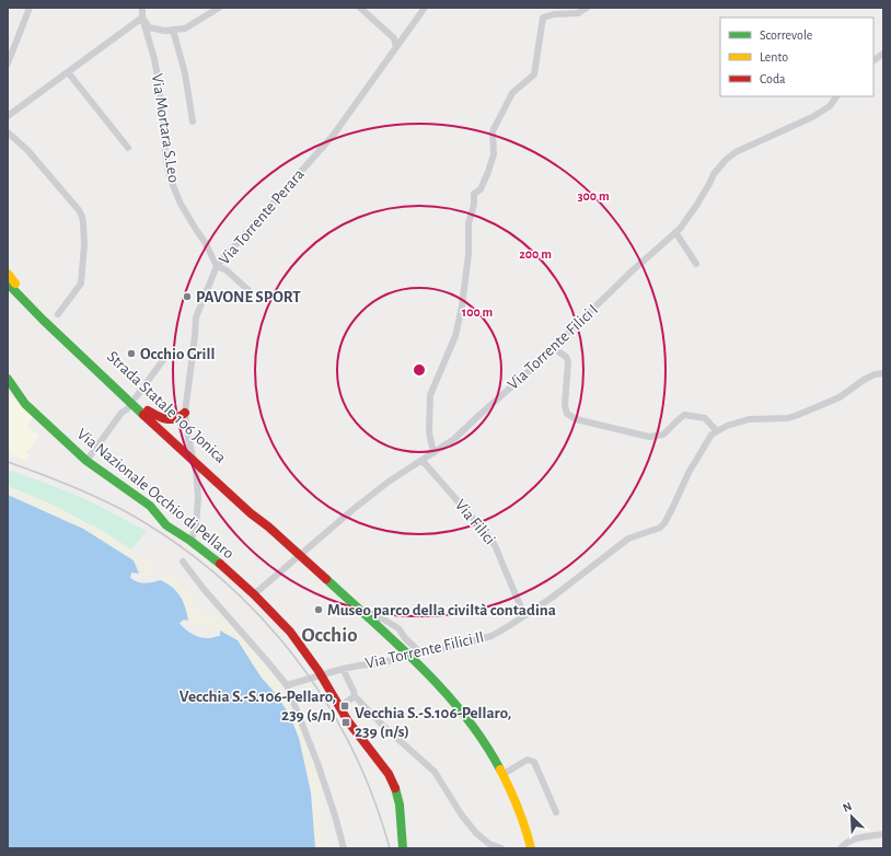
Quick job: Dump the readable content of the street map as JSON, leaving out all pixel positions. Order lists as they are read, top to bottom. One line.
{"streets":{"main road":["Strada Statale 106 Jonica","Via Nazionale Occhio di Pellaro"],"street":["Via Mortara S.Leo","Via Torrente Perara","Via Torrente Filici I","Via Filici","Via Torrente Filici II"]},"crossings":[["Via Mortara S.Leo","Via Torrente Perara"],["Via Torrente Perara","Via Nazionale Occhio di Pellaro"],["Via Torrente Filici I","Via Nazionale Occhio di Pellaro"],["Via Torrente Filici I","Via Filici"],["Via Filici","Via Torrente Filici II"]],"districts":["Occhio"],"places":{"other":["PAVONE SPORT","Occhio Grill","Museo parco della civiltà contadina"],"transit":["Vecchia S.-S.106-Pellaro, 239 (s/n)","Vecchia S.-S.106-Pellaro, 239 (n/s)"]},"legend":["Scorrevole","Lento","Coda"],"north":"top left","rings":["300 m","200 m","100 m"]}
